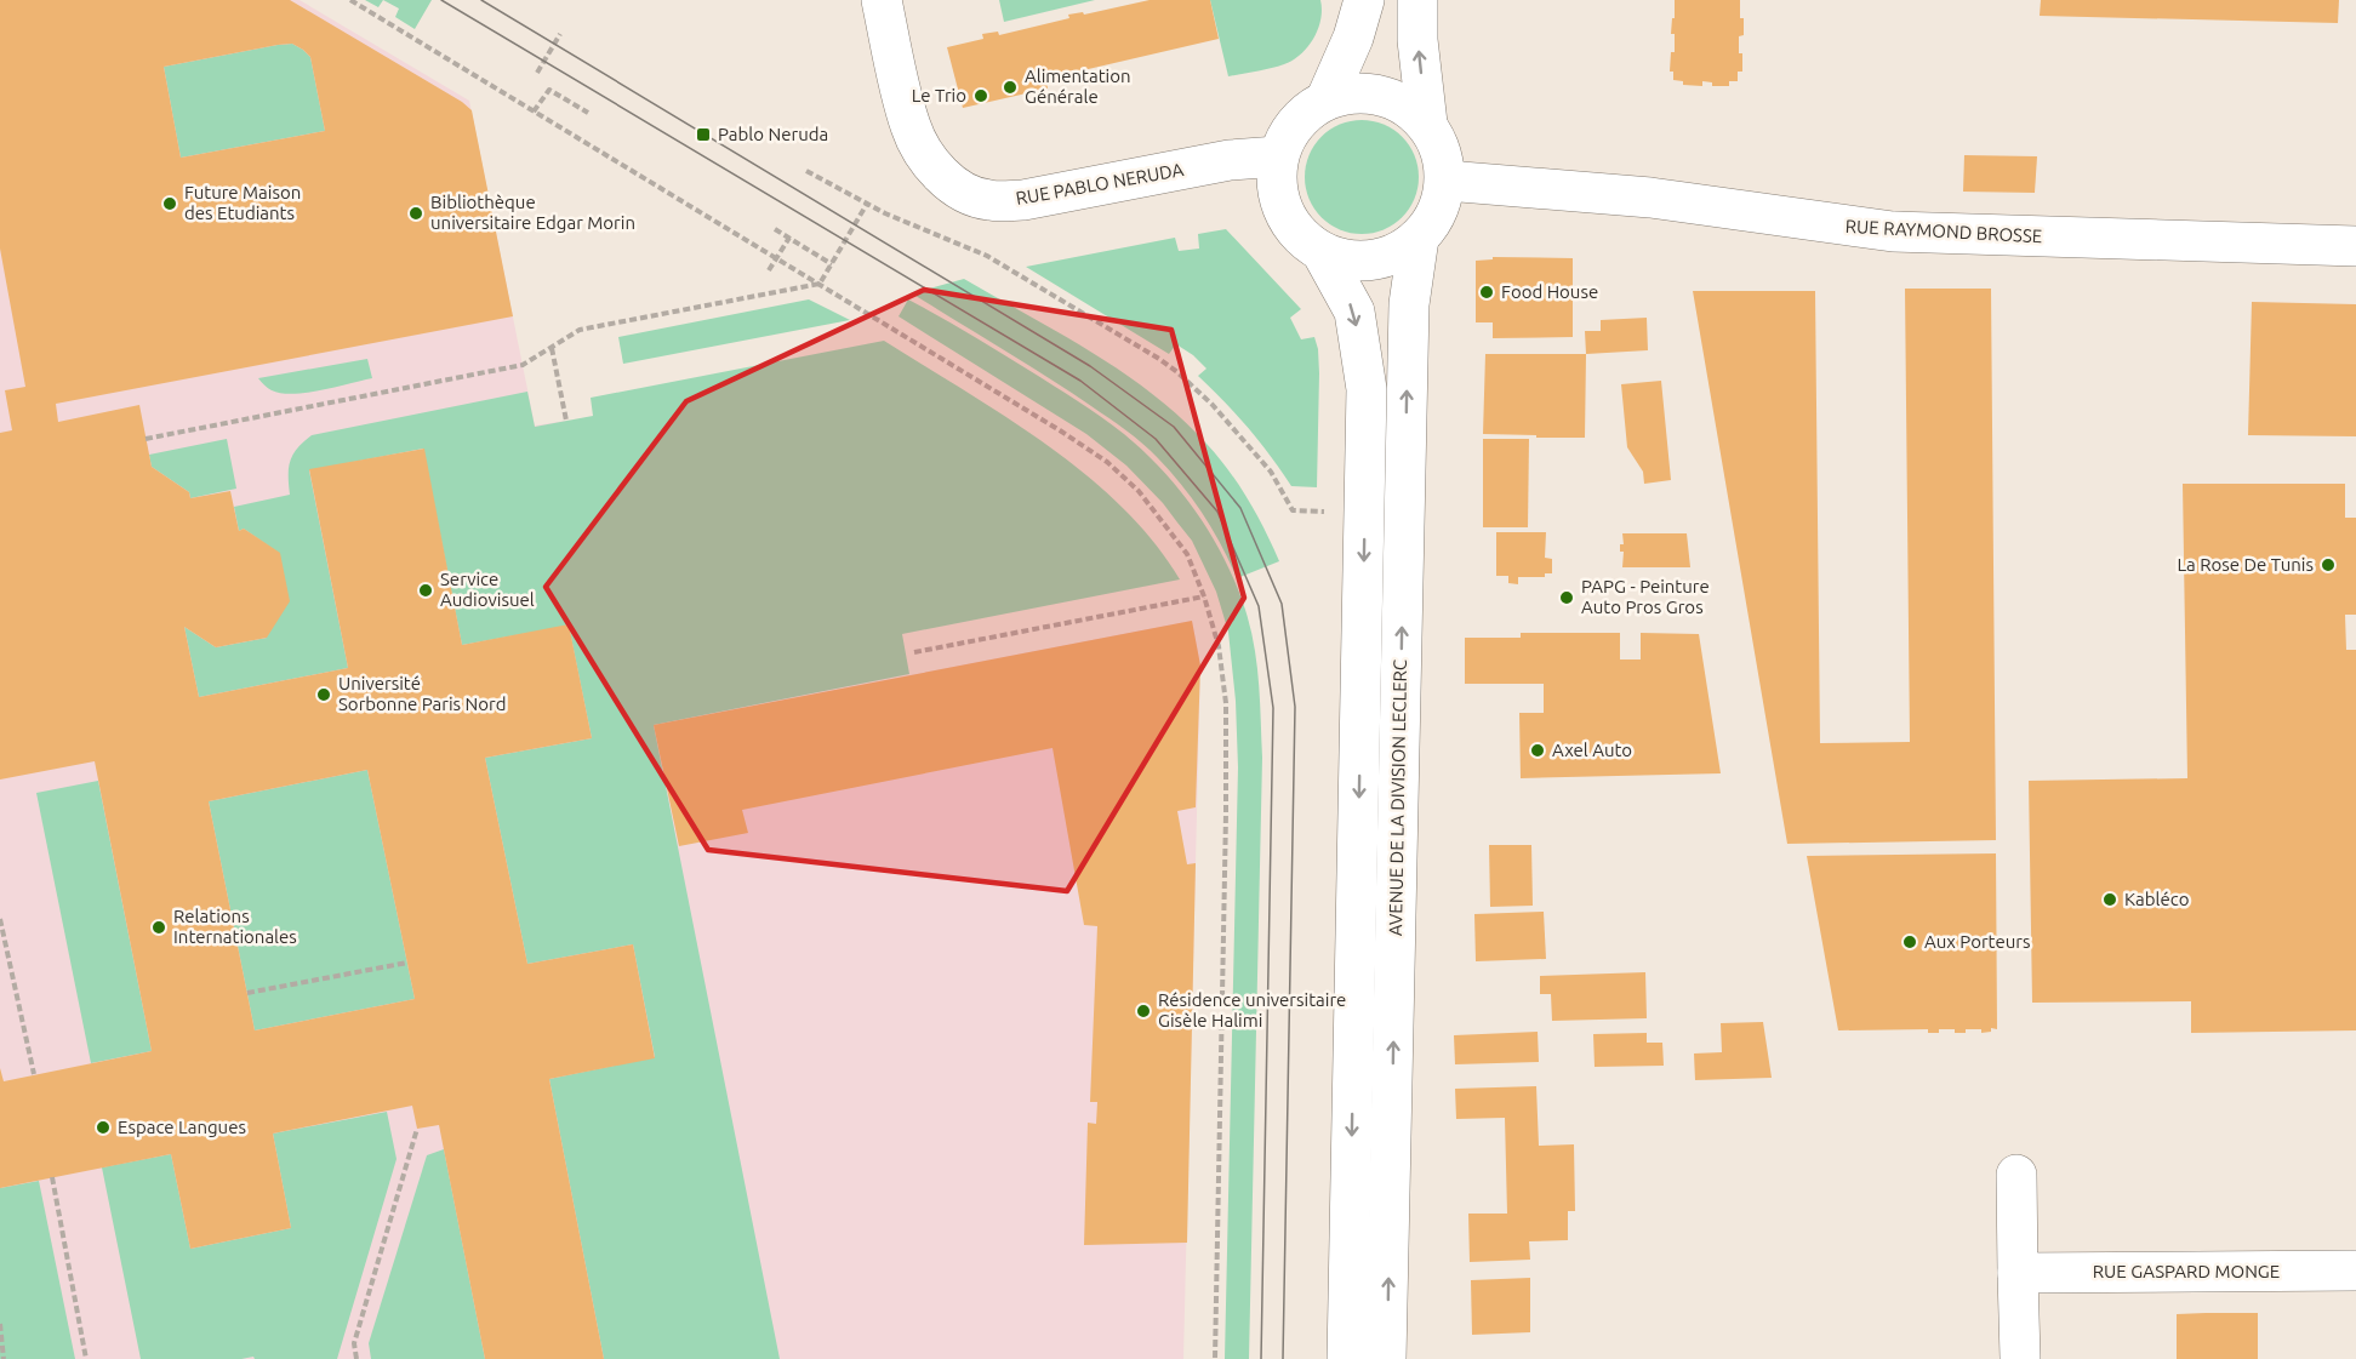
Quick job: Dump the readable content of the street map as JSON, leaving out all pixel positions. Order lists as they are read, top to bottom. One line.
{"streets":{"street":["RUE PABLO NERUDA","RUE RAYMOND BROSSE","AVENUE DE LA DIVISION LECLERC","RUE GASPARD MONGE"]},"crossings":[["RUE PABLO NERUDA","RUE RAYMOND BROSSE"],["RUE PABLO NERUDA","AVENUE DE LA DIVISION LECLERC"],["RUE RAYMOND BROSSE","AVENUE DE LA DIVISION LECLERC"]],"places":{"other":["Alimentation Générale","Le Trio","Future Maison des Etudiants","Bibliothèque universitaire Edgar Morin","Food House","La Rose De Tunis","Service Audiovisuel","PAPG - Peinture Auto Pros Gros","Université Sorbonne Paris Nord","Axel Auto","Kabléco","Relations Internationales","Aux Porteurs","Résidence universitaire Gisèle Halimi","Espace Langues"],"transit":["Pablo Neruda"]}}
